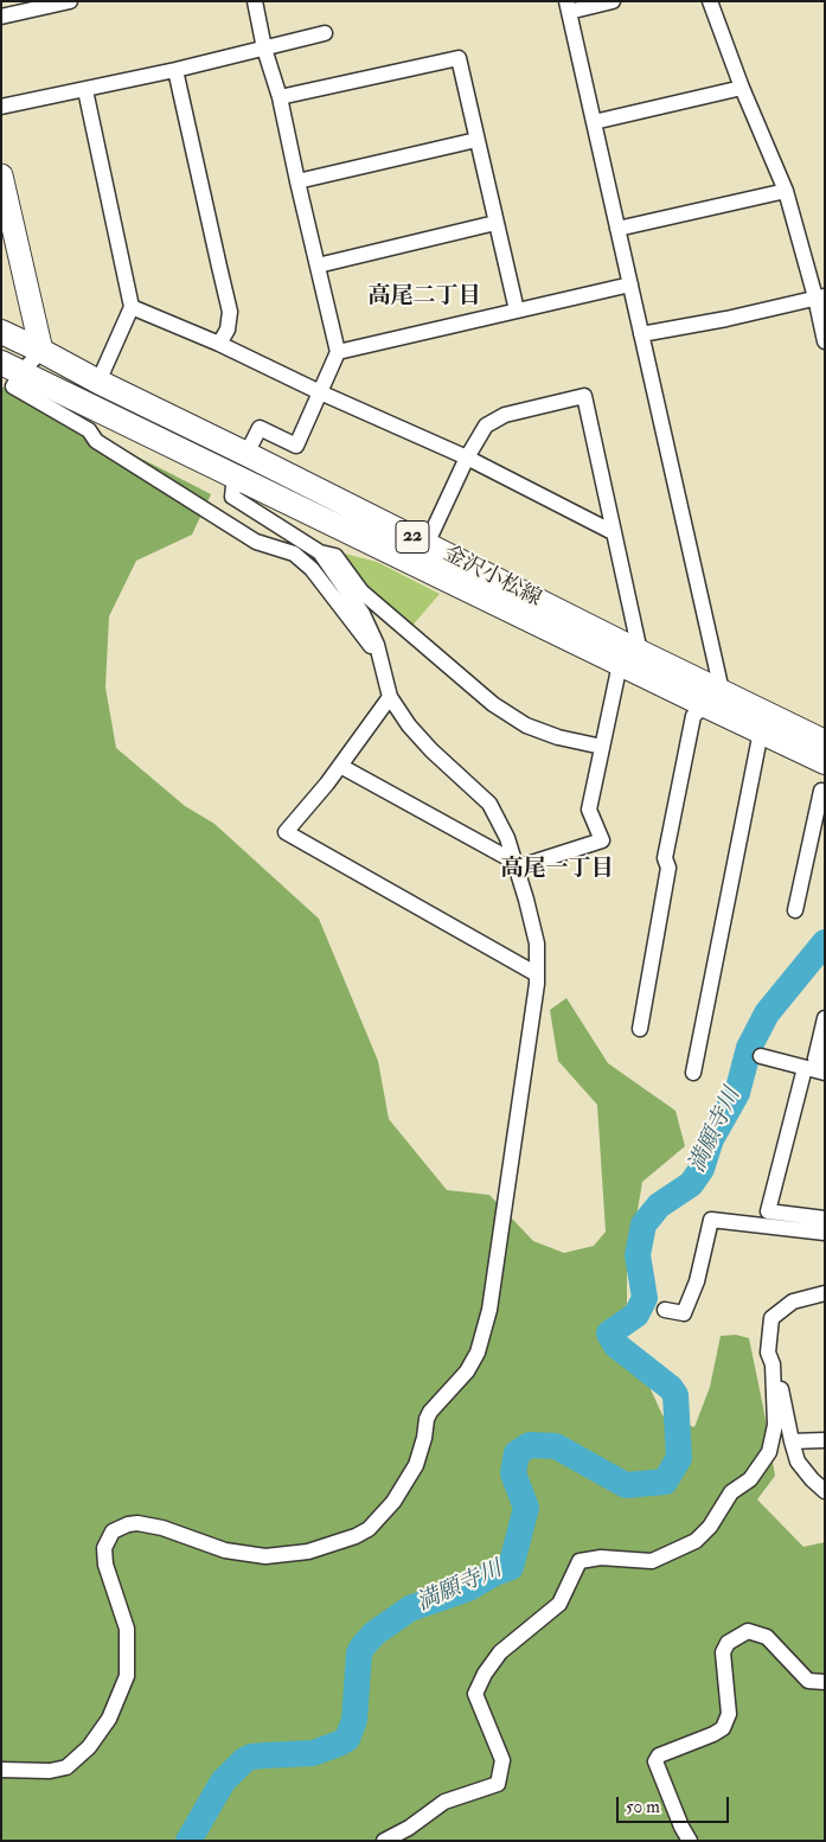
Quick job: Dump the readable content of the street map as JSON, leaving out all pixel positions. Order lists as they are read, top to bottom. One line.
{"streets":{"main road":["22","金沢小松線"]},"districts":["高尾二丁目","高尾一丁目"],"water":["満願寺川"],"scale_bar":"50 m"}
